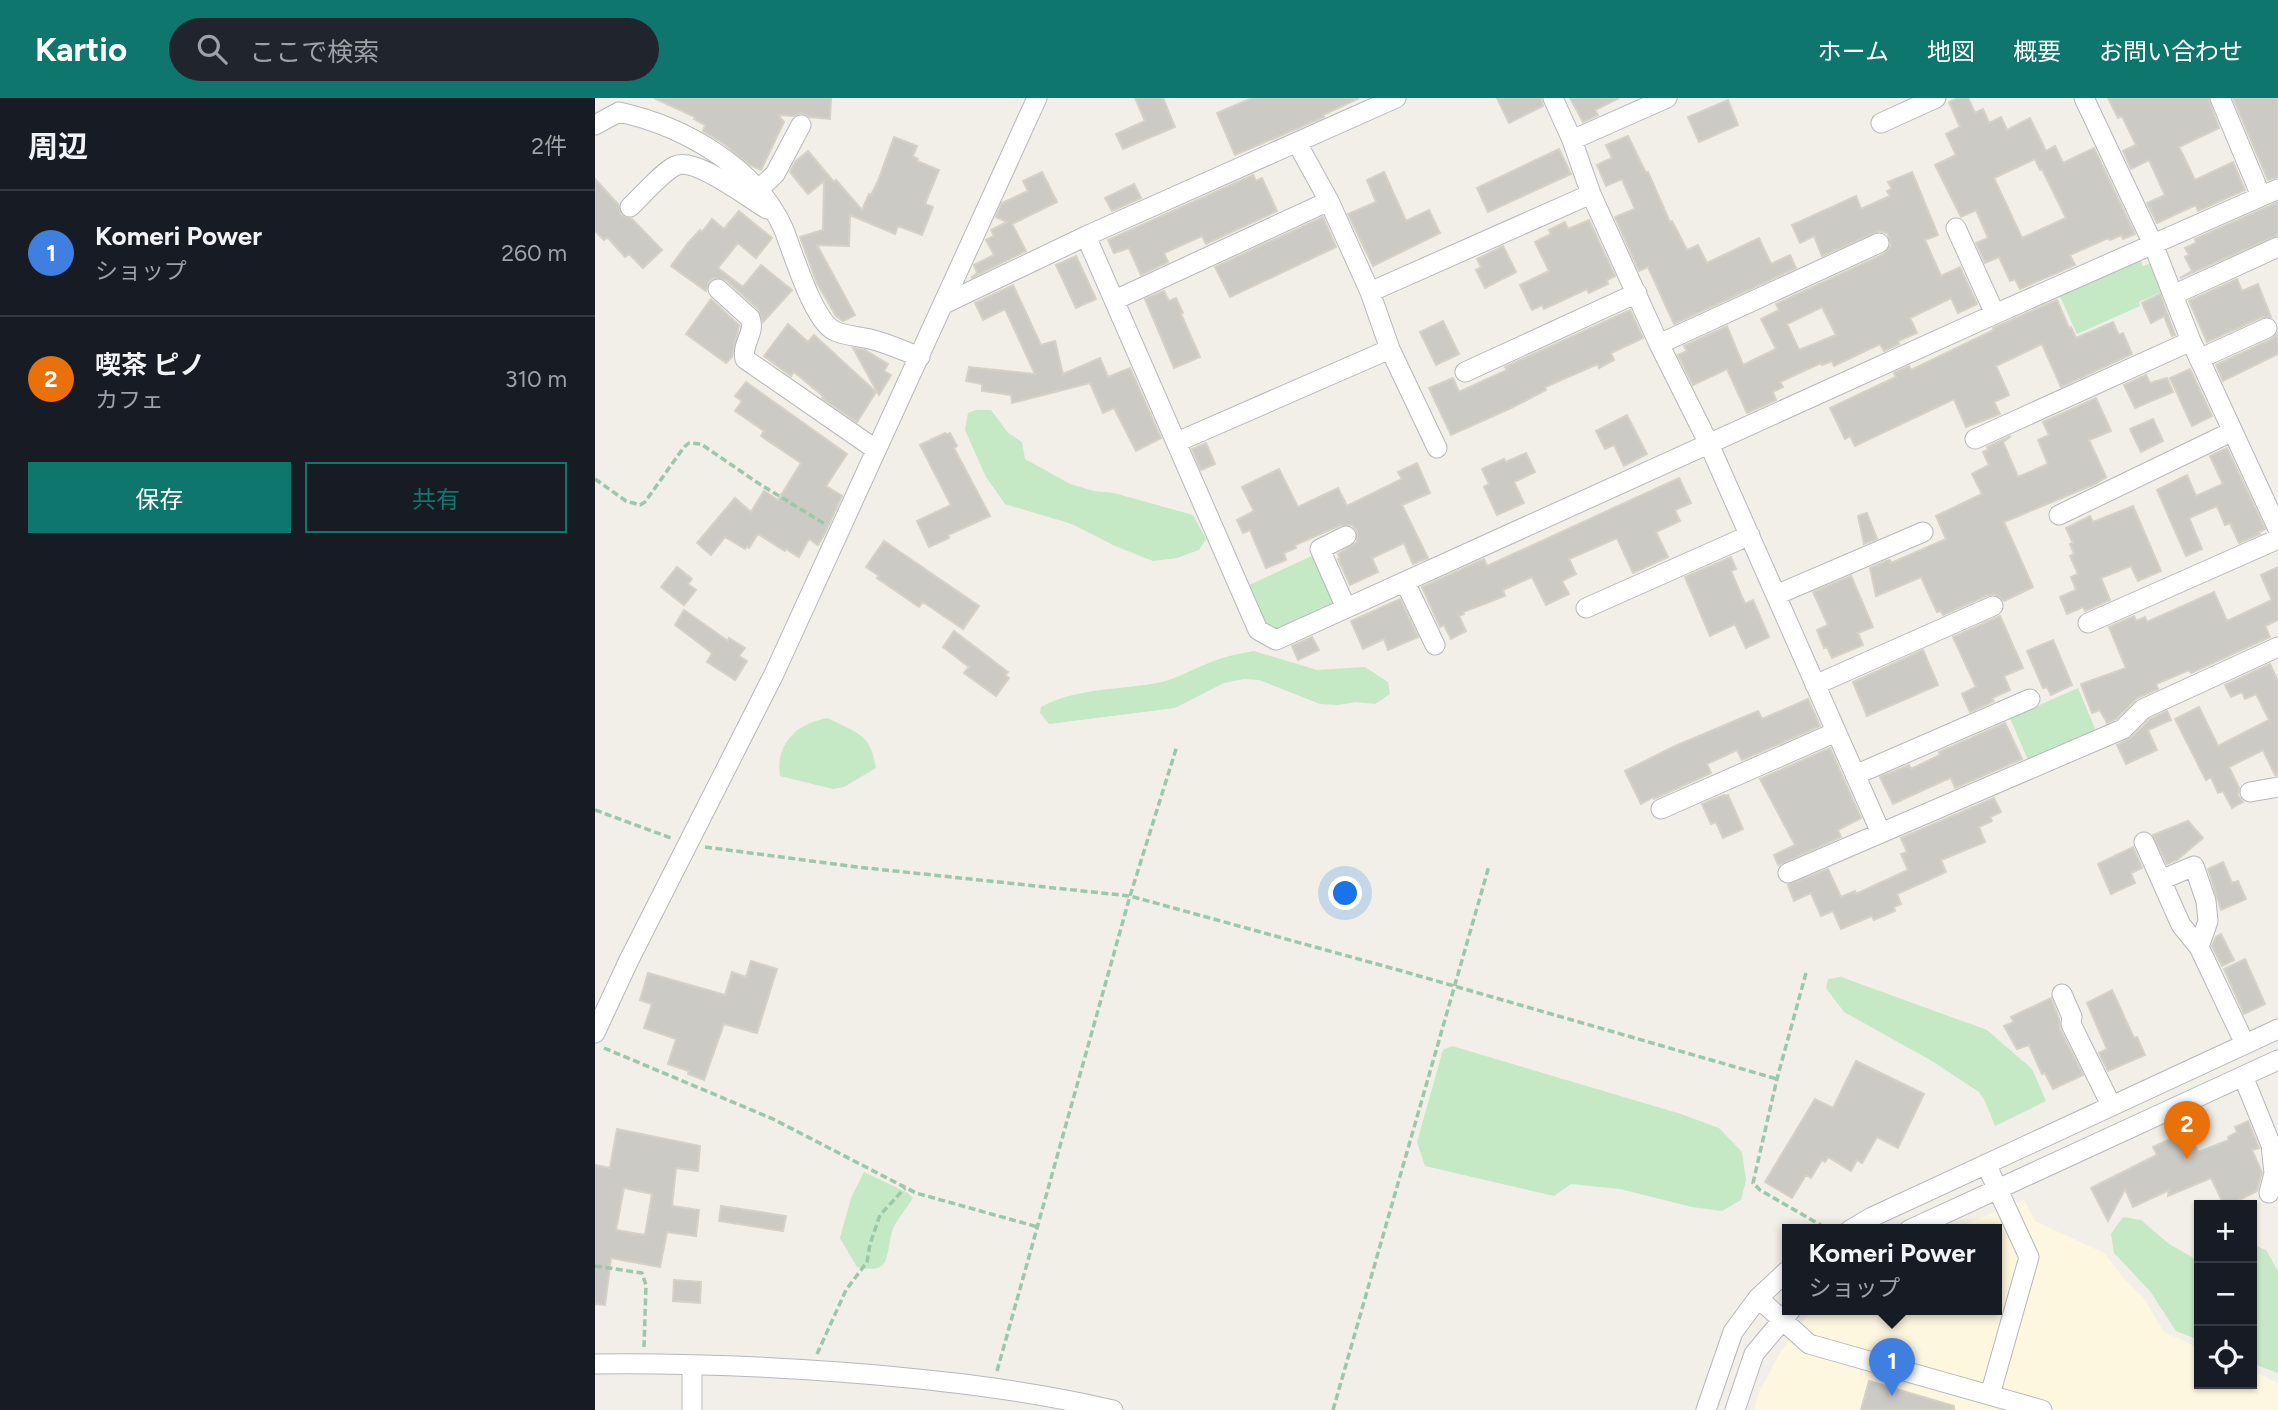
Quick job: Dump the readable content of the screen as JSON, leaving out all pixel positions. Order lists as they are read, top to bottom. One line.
{"page":{"header":"Kartio","search":"ここで検索","nav":["ホーム","地図","概要","お問い合わせ"],"heading":["周辺","2件"],"list":[{"mark":"1","name":"Komeri Power","note":"ショップ","value":"260 m"},{"mark":"2","name":"喫茶 ピノ","note":"カフェ","value":"310 m"}],"buttons":["保存","共有"],"pins":["2","1"],"map_buttons":["+","−"],"popup":["Komeri Power","ショップ"]}}
